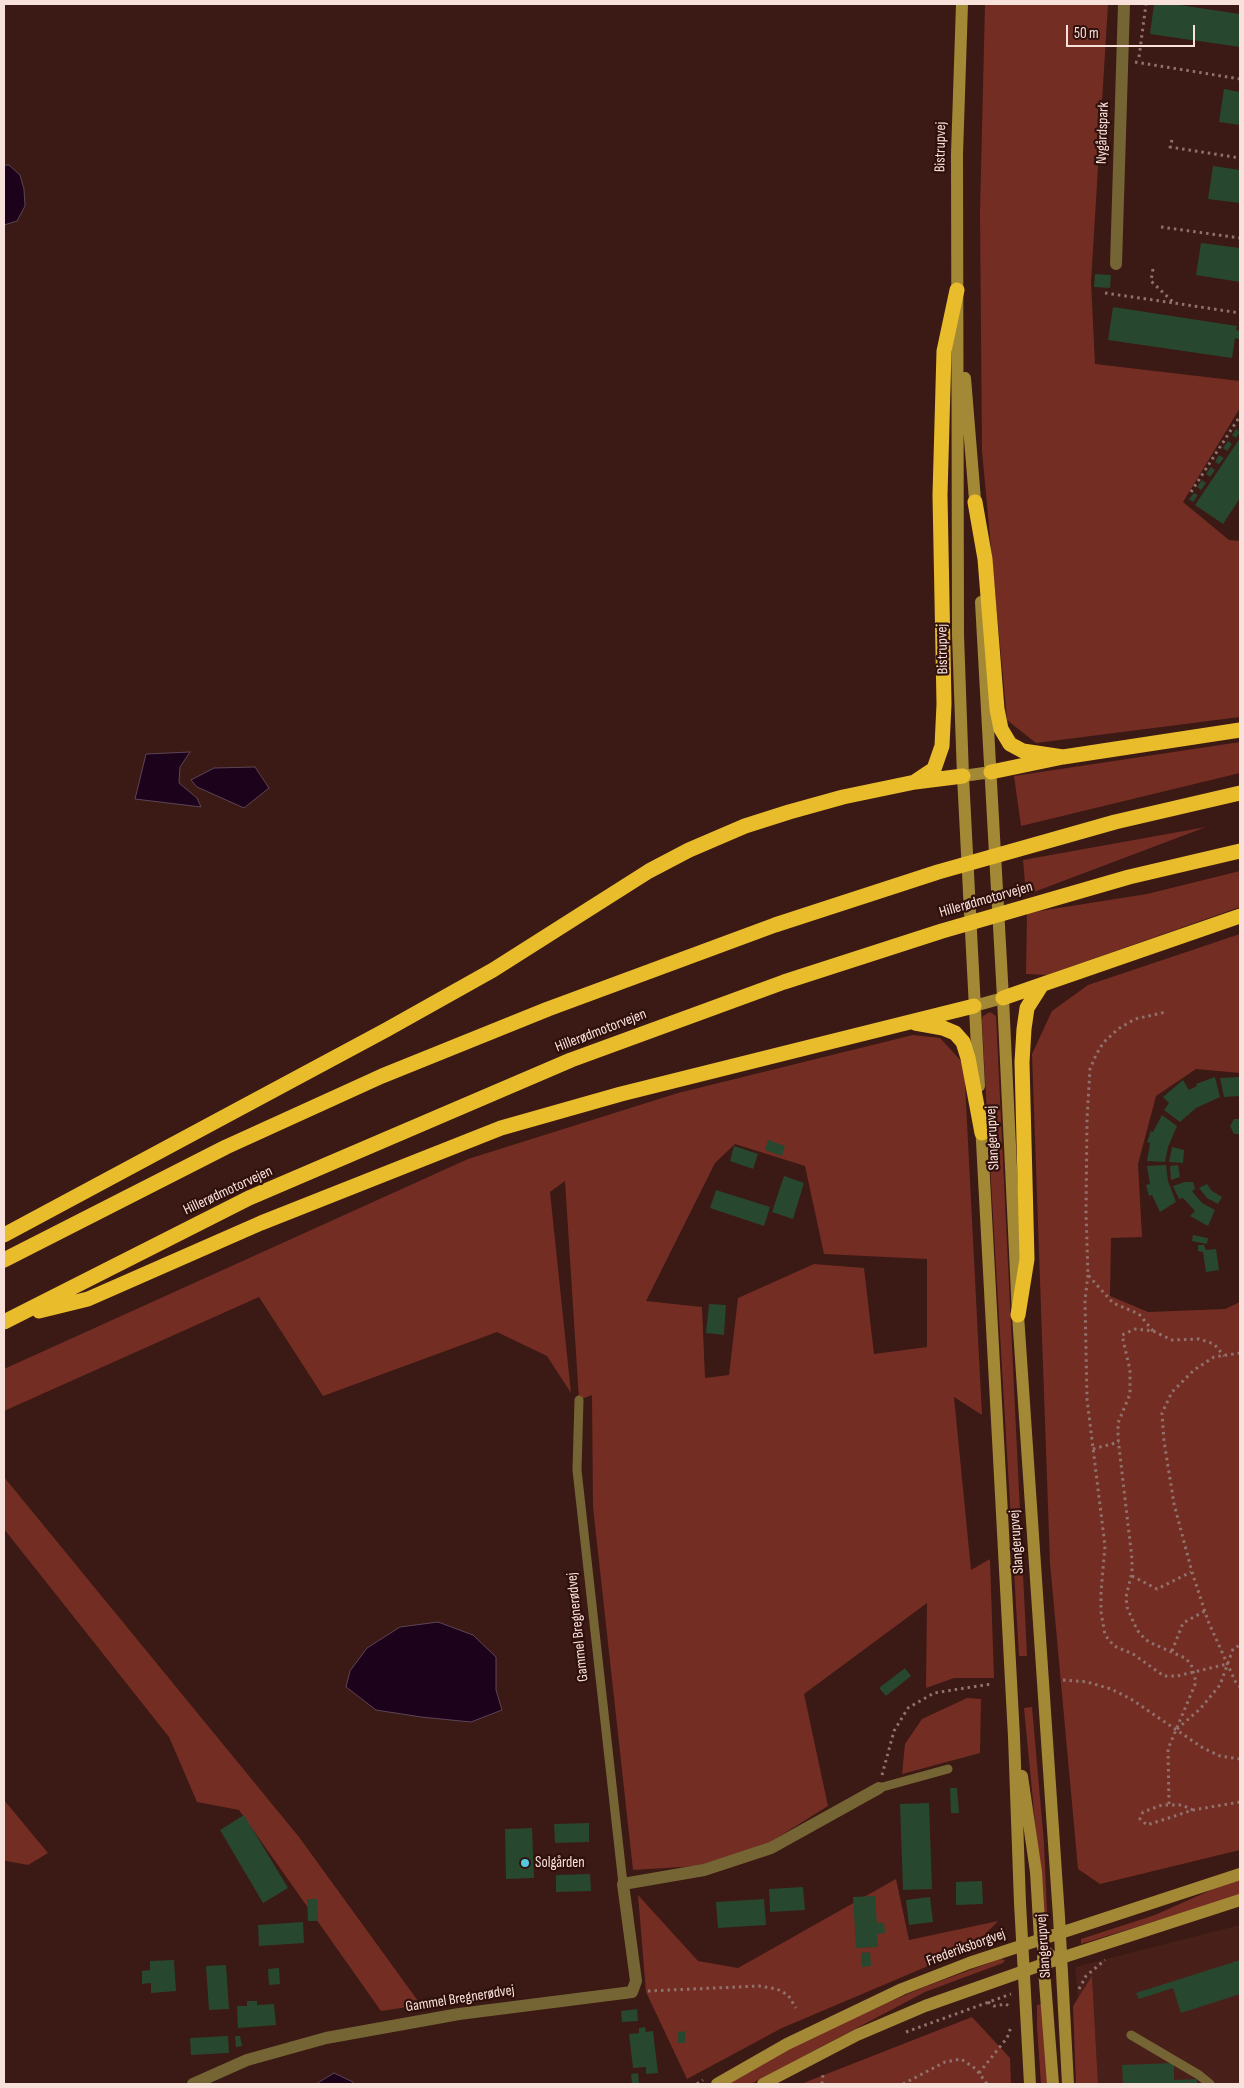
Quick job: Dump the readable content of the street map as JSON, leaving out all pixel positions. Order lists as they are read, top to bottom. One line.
{"streets":{"highway":["Hillerødmotorvejen"],"main road":["Bistrupvej","Slangerupvej","Frederiksborgvej"],"street":["Nygårdspark","Gammel Bregnerødvej"]},"crossings":[["Bistrupvej","Slangerupvej"],["Slangerupvej","Frederiksborgvej"]],"places":["Solgården"],"scale_bar":"50 m"}
